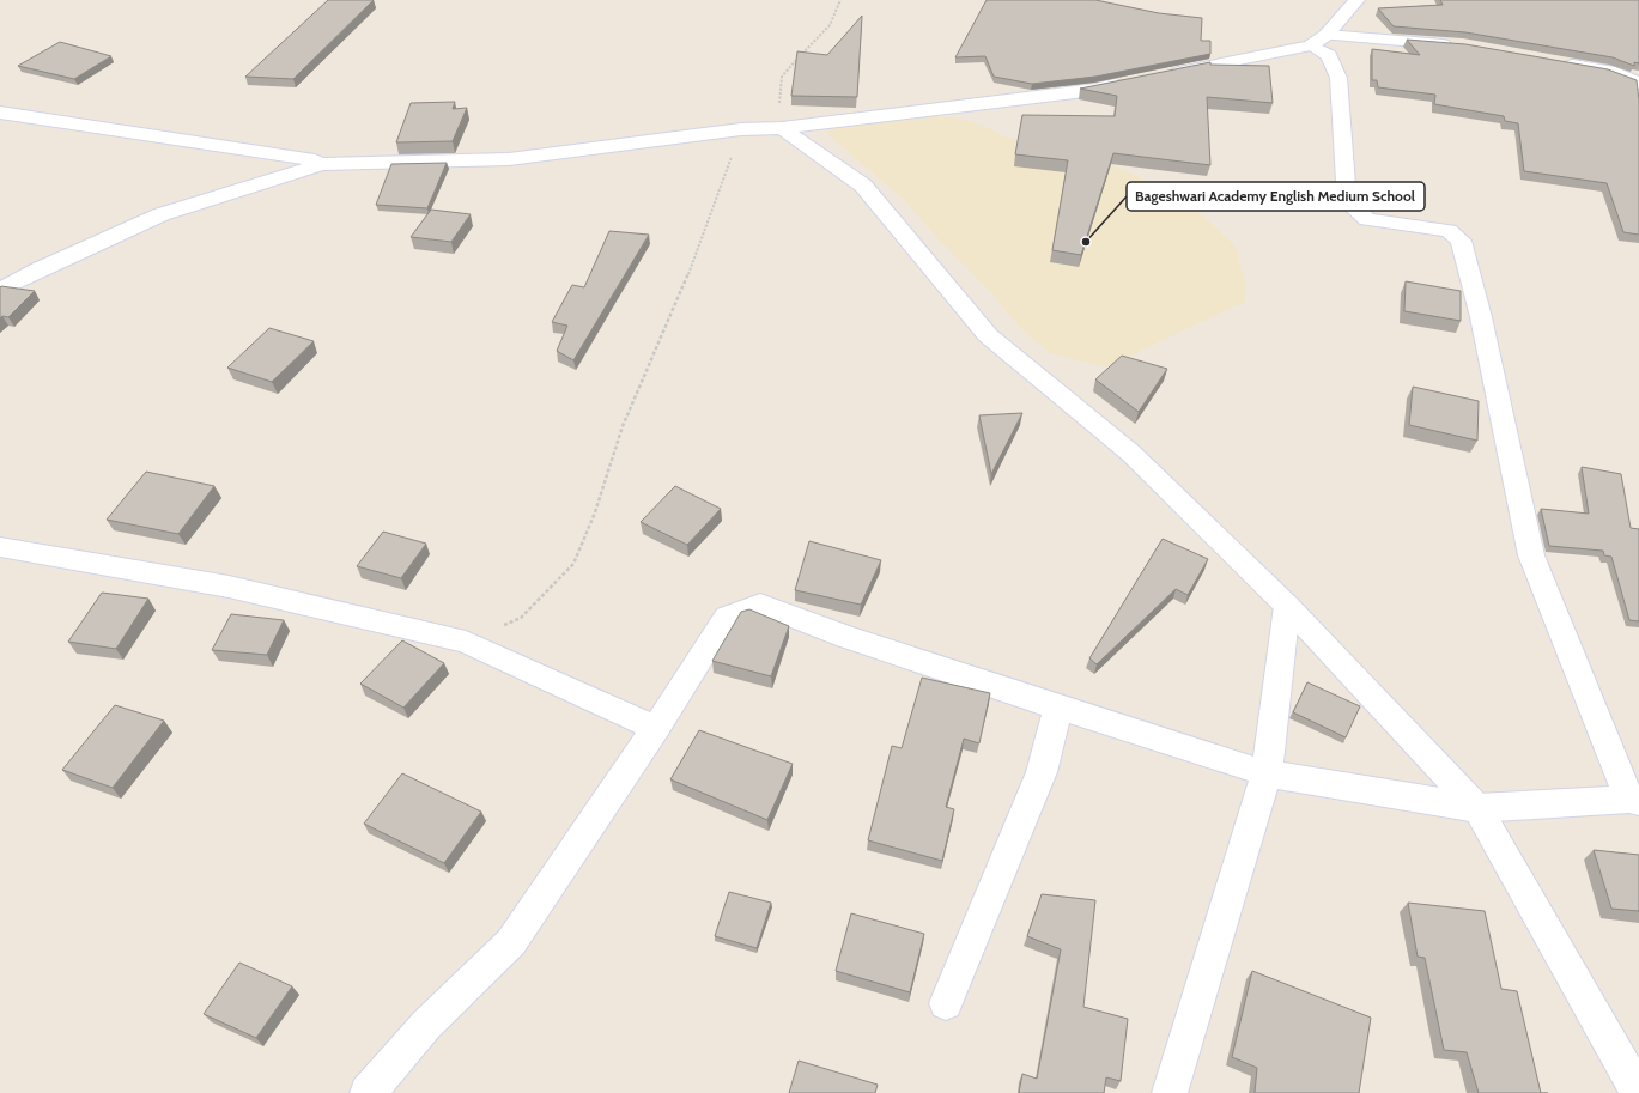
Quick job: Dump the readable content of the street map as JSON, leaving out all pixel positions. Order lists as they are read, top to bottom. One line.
{"places":["Bageshwari Academy English Medium School"]}
